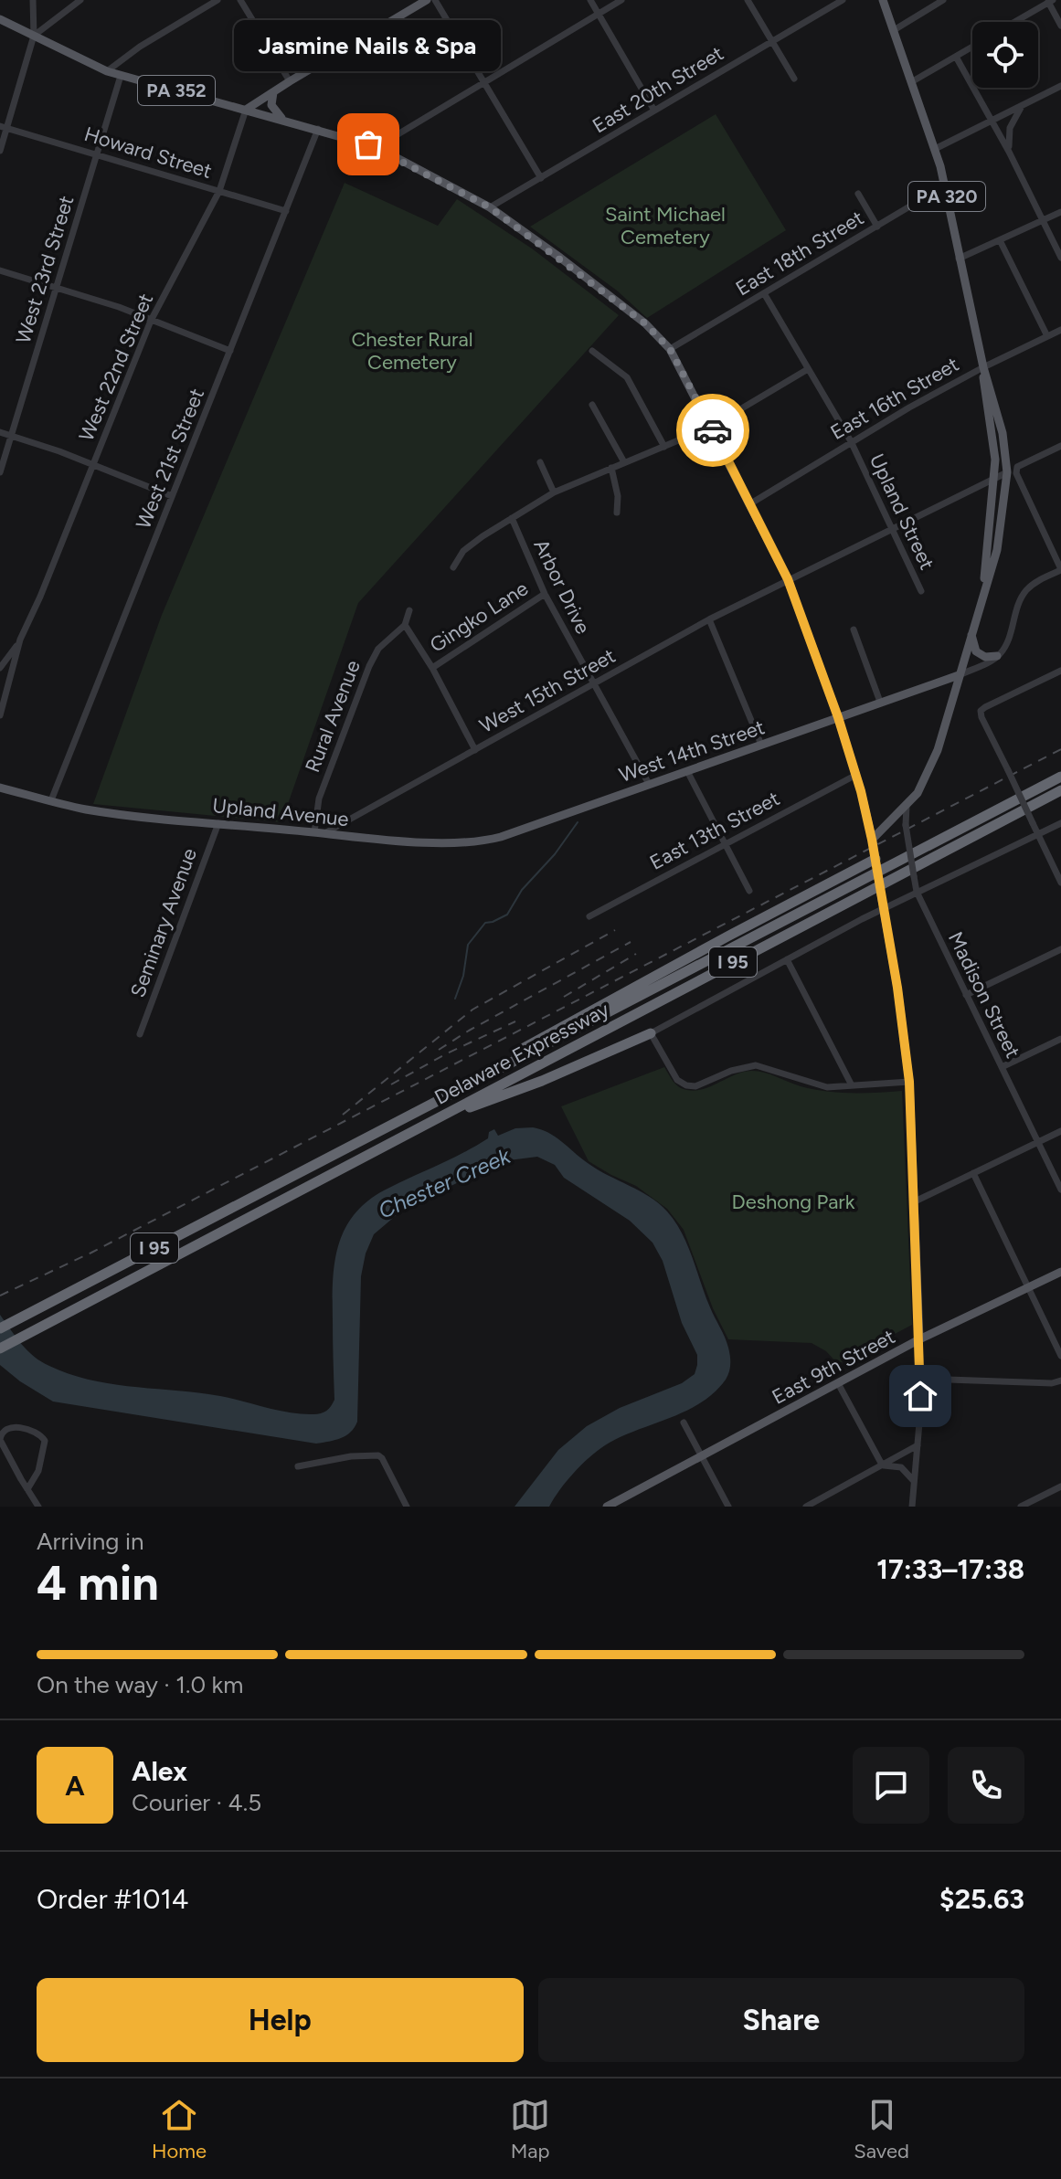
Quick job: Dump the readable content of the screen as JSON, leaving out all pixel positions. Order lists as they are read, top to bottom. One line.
{"streets":{"highway":["I 95","Delaware Expressway"],"main road":["PA 352","PA 320","West 14th Street","Upland Avenue","East 9th Street"],"street":["East 20th Street","Howard Street","East 18th Street","West 23rd Street","West 22nd Street","East 16th Street","West 21st Street","Upland Street","Arbor Drive","Gingko Lane","West 15th Street","Rural Avenue","East 13th Street","Seminary Avenue","Madison Street"]},"crossings":[["East 20th Street","PA 352"],["PA 352","East 18th Street"],["PA 352","West 23rd Street"],["PA 352","West 22nd Street"],["PA 352","East 16th Street"],["PA 352","West 21st Street"],["PA 352","West 15th Street"],["PA 352","West 14th Street"],["PA 352","East 13th Street"],["PA 352","East 9th Street"],["Howard Street","West 23rd Street"],["Howard Street","West 22nd Street"],["Howard Street","West 21st Street"],["PA 320","East 18th Street"],["PA 320","East 16th Street"],["PA 320","West 15th Street"],["East 18th Street","Upland Street"],["East 16th Street","Upland Street"],["West 21st Street","Upland Avenue"],["Upland Street","West 15th Street"],["Arbor Drive","Gingko Lane"],["Arbor Drive","West 15th Street"],["Arbor Drive","West 14th Street"],["West 15th Street","Rural Avenue"],["West 15th Street","Upland Avenue"],["Rural Avenue","Upland Avenue"],["West 14th Street","Upland Avenue"],["Upland Avenue","Seminary Avenue"]],"water":["Chester Creek"],"parks":["Saint Michael Cemetery","Chester Rural Cemetery","Deshong Park"],"places":["Jasmine Nails & Spa"],"page":{"bubble":"Jasmine Nails & Spa","heading":["4 min","Arriving in","17:33–17:38"],"panel":["Alex","Courier · 4.5","Order #1014","$25.63"],"bar":"On the way · 1.0 km","round":"A","buttons":["Help","Share"],"tabs":["Home","Map","Saved"]}}
